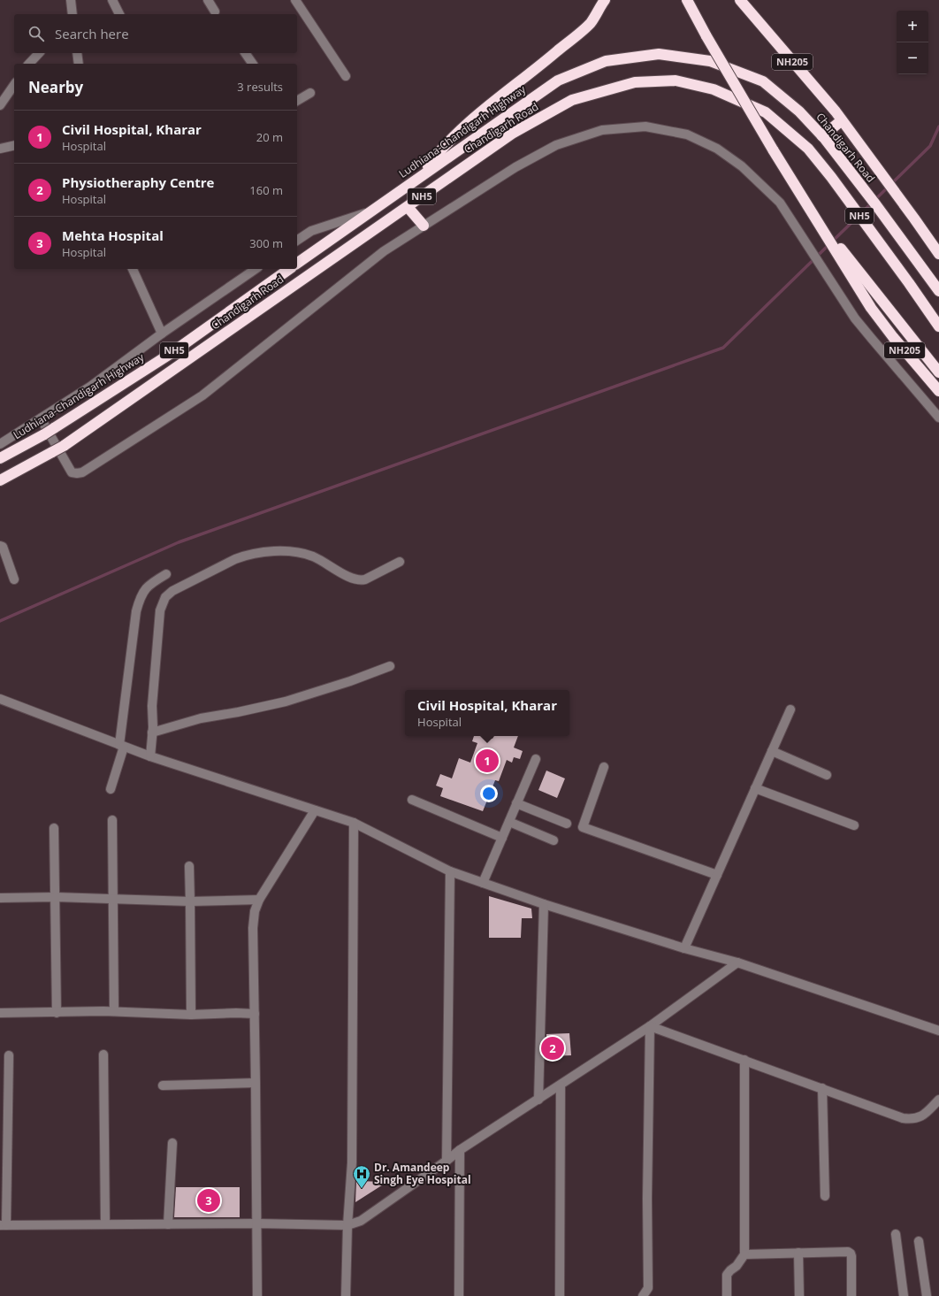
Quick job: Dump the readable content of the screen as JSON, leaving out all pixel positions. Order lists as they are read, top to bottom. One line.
{"streets":{"highway":["NH205","Chandigarh Road","Ludhiana-Chandigarh Highway","NH5"]},"crossings":[["Chandigarh Road","Ludhiana-Chandigarh Highway"]],"places":{"hospital":["Dr. Amandeep Singh Eye Hospital"]},"page":{"map_buttons":["+","−"],"search":"Search here","heading":["Nearby","3 results"],"list":[{"mark":"1","name":"Civil Hospital, Kharar","note":"Hospital","value":"20 m"},{"mark":"2","name":"Physiotheraphy Centre","note":"Hospital","value":"160 m"},{"mark":"3","name":"Mehta Hospital","note":"Hospital","value":"300 m"}],"popup":["Civil Hospital, Kharar","Hospital"],"pins":["1","2","3"]}}
